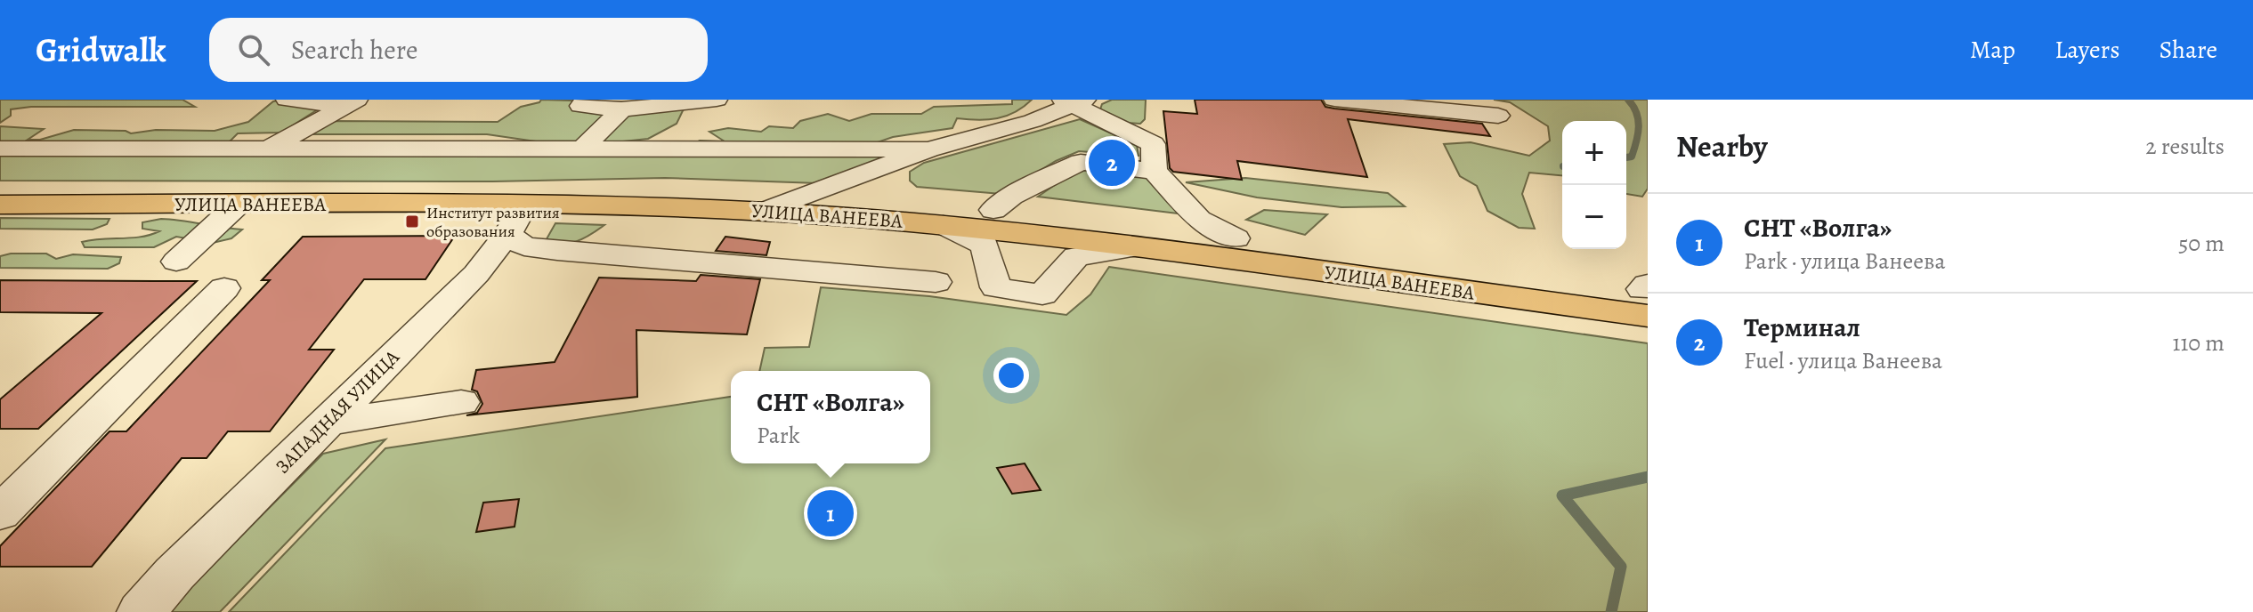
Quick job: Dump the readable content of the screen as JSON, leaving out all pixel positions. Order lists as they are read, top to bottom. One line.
{"streets":{"main road":["УЛИЦА ВАНЕЕВА"],"street":["ЗАПАДНАЯ УЛИЦА"]},"crossings":[["УЛИЦА ВАНЕЕВА","ЗАПАДНАЯ УЛИЦА"]],"places":{"transit":["Институт развития образования"]},"page":{"header":"Gridwalk","search":"Search here","nav":["Map","Layers","Share"],"heading":["Nearby","2 results"],"map_buttons":["+","−"],"pins":["2","1"],"list":[{"mark":"1","name":"СНТ «Волга»","note":"Park · улица Ванеева","value":"50 m"},{"mark":"2","name":"Терминал","note":"Fuel · улица Ванеева","value":"110 m"}],"popup":["СНТ «Волга»","Park"]}}
